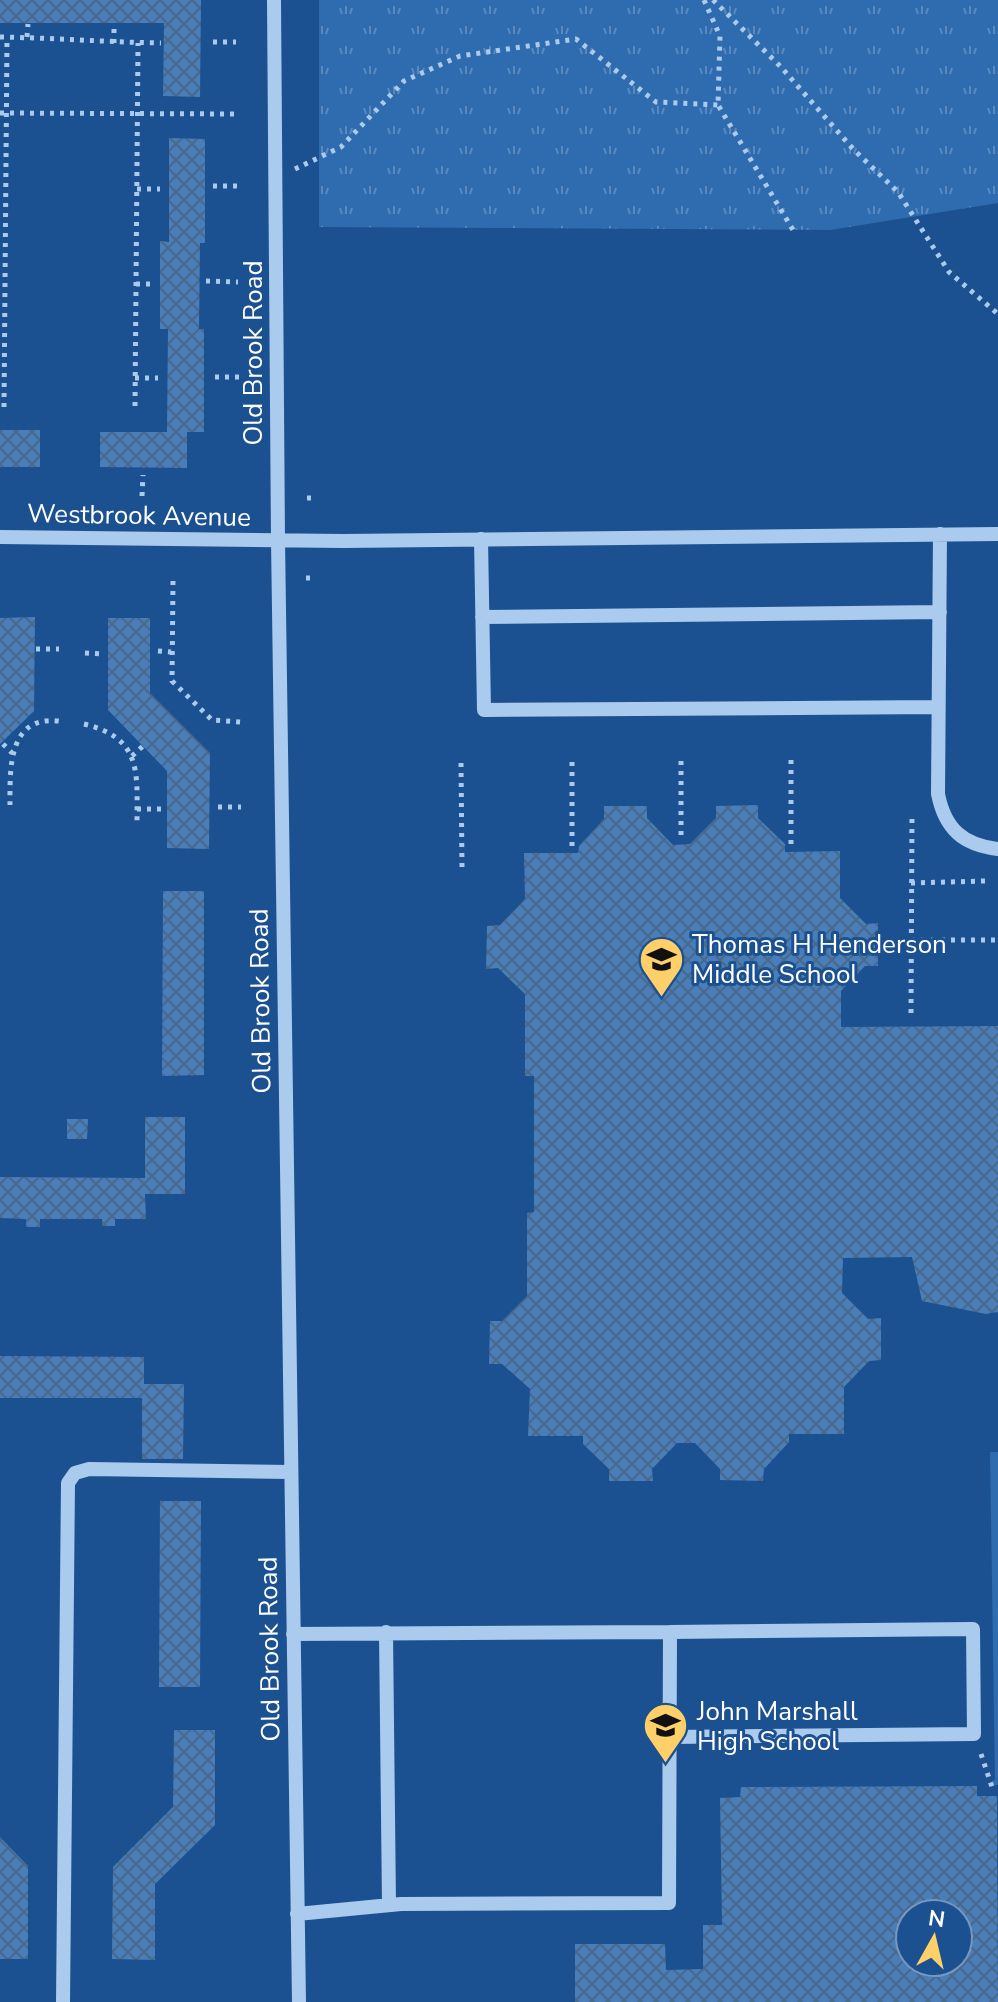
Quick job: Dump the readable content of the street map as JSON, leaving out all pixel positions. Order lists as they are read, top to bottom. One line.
{"streets":{"street":["Old Brook Road","Westbrook Avenue"]},"crossings":[["Old Brook Road","Westbrook Avenue"]],"places":{"school or university":["Thomas H Henderson Middle School","John Marshall High School"]},"north":"top"}
